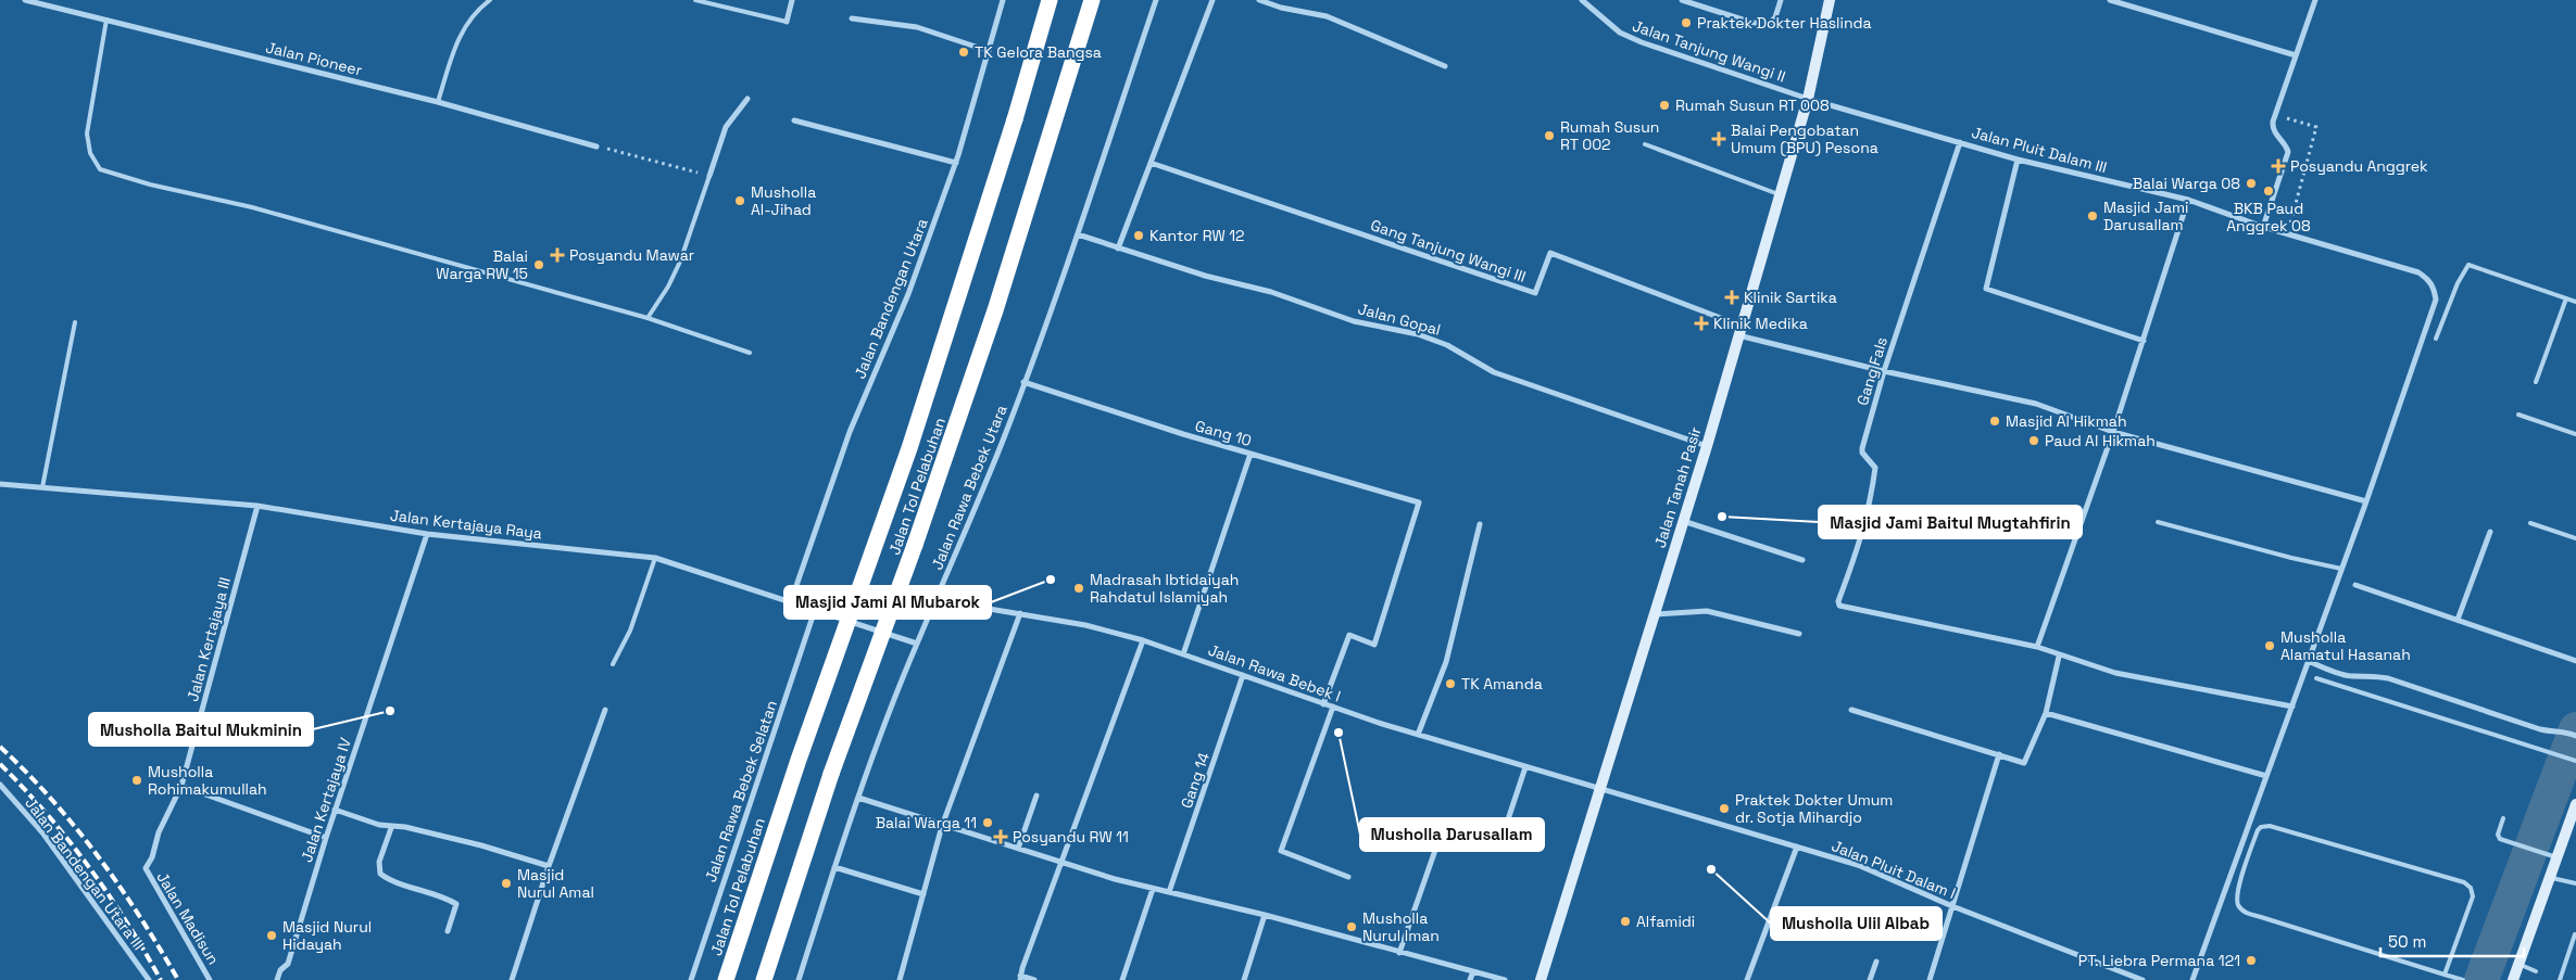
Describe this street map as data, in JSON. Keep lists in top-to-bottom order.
{
  "streets": {
    "highway": ["Jalan Tol Pelabuhan"],
    "street": [
      "Jalan Tanjung Wangi II",
      "Jalan Pioneer",
      "Jalan Pluit Dalam III",
      "Gang Tanjung Wangi III",
      "Jalan Bandengan Utara",
      "Jalan Gopal",
      "Gang Fals",
      "Gang 10",
      "Jalan Rawa Bebek Utara",
      "Jalan Tanah Pasir",
      "Jalan Kertajaya Raya",
      "Jalan Kertajaya III",
      "Jalan Rawa Bebek I",
      "Gang 14",
      "Jalan Rawa Bebek Selatan",
      "Jalan Kertajaya IV",
      "Jalan Pluit Dalam I",
      "Jalan Bandengan Utara III",
      "Jalan Madisun"
    ]
  },
  "crossings": [
    ["Jalan Tanjung Wangi II", "Jalan Pluit Dalam III"],
    ["Jalan Tanjung Wangi II", "Jalan Tanah Pasir"],
    ["Jalan Pluit Dalam III", "Gang Fals"],
    ["Jalan Pluit Dalam III", "Jalan Tanah Pasir"],
    ["Gang Tanjung Wangi III", "Jalan Tanah Pasir"],
    ["Jalan Bandengan Utara", "Jalan Kertajaya Raya"],
    ["Jalan Gopal", "Jalan Rawa Bebek Utara"],
    ["Jalan Gopal", "Jalan Tanah Pasir"],
    ["Gang 10", "Jalan Rawa Bebek Utara"],
    ["Gang 10", "Jalan Rawa Bebek I"],
    ["Jalan Rawa Bebek Utara", "Jalan Kertajaya Raya"],
    ["Jalan Rawa Bebek Utara", "Jalan Rawa Bebek I"],
    ["Jalan Tanah Pasir", "Jalan Rawa Bebek I"],
    ["Jalan Tanah Pasir", "Jalan Pluit Dalam I"],
    ["Jalan Kertajaya Raya", "Jalan Kertajaya III"],
    ["Jalan Kertajaya Raya", "Jalan Rawa Bebek Selatan"],
    ["Jalan Kertajaya Raya", "Jalan Kertajaya IV"],
    ["Jalan Kertajaya III", "Jalan Madisun"],
    ["Jalan Rawa Bebek I", "Gang 14"],
    ["Jalan Rawa Bebek I", "Jalan Pluit Dalam I"]
  ],
  "places": {
    "other": [
      "Praktek Dokter Haslinda",
      "TK Gelora Bangsa",
      "Rumah Susun RT 008",
      "Rumah Susun RT 002",
      "Balai Warga 08",
      "BKB Paud Anggrek 08",
      "Musholla Al-Jihad",
      "Masjid Jami Darusallam",
      "Kantor RW 12",
      "Balai Warga RW 15",
      "Masjid Al Hikmah",
      "Paud Al Hikmah",
      "Masjid Jami Baitul Mugtahfirin",
      "Masjid Jami Al Mubarok",
      "Madrasah Ibtidaiyah Rahdatul Islamiyah",
      "Musholla Alamatul Hasanah",
      "TK Amanda",
      "Musholla Baitul Mukminin",
      "Musholla Darusallam",
      "Musholla Rohimakumullah",
      "Praktek Dokter Umum dr. Sotja Mihardjo",
      "Balai Warga 11",
      "Musholla Ulil Albab",
      "Masjid Nurul Amal",
      "Alfamidi",
      "Musholla Nurul Iman",
      "Masjid Nurul Hidayah",
      "PT. Liebra Permana 121"
    ],
    "health": [
      "Balai Pengobatan Umum (BPU) Pesona",
      "Posyandu Anggrek",
      "Posyandu Mawar",
      "Klinik Sartika",
      "Klinik Medika",
      "Posyandu RW 11"
    ]
  },
  "scale_bar": "50 m"
}
